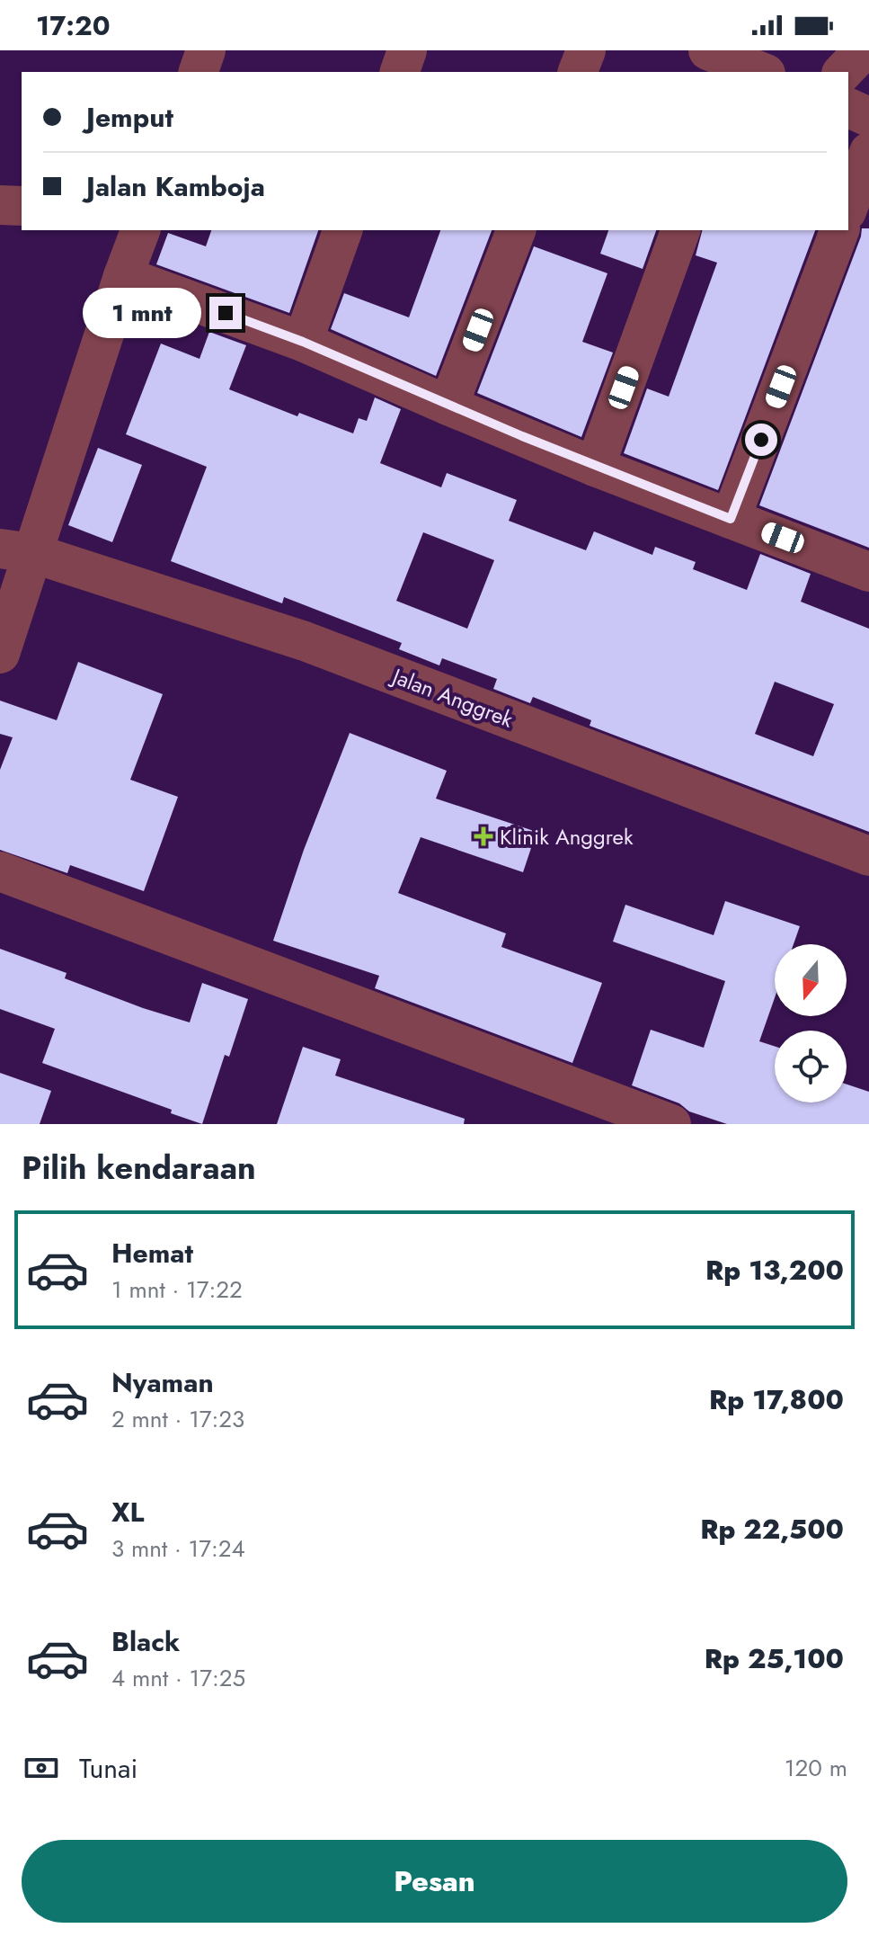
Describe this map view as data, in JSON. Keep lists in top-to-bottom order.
{
  "streets": {
    "street": ["Jalan Anggrek"]
  },
  "places": {
    "health": ["Klinik Anggrek"]
  },
  "north": "bottom",
  "page": {
    "status": "17:20",
    "banner": ["Jemput", "Jalan Kamboja"],
    "bubble": "1 mnt",
    "heading": "Pilih kendaraan",
    "list": [
      {
        "name": "Hemat",
        "note": "1 mnt · 17:22",
        "value": "Rp 13,200"
      },
      {
        "name": "Nyaman",
        "note": "2 mnt · 17:23",
        "value": "Rp 17,800"
      },
      {
        "name": "XL",
        "note": "3 mnt · 17:24",
        "value": "Rp 22,500"
      },
      {
        "name": "Black",
        "note": "4 mnt · 17:25",
        "value": "Rp 25,100"
      }
    ],
    "pay": ["Tunai", "120 m"],
    "buttons": "Pesan"
  }
}
